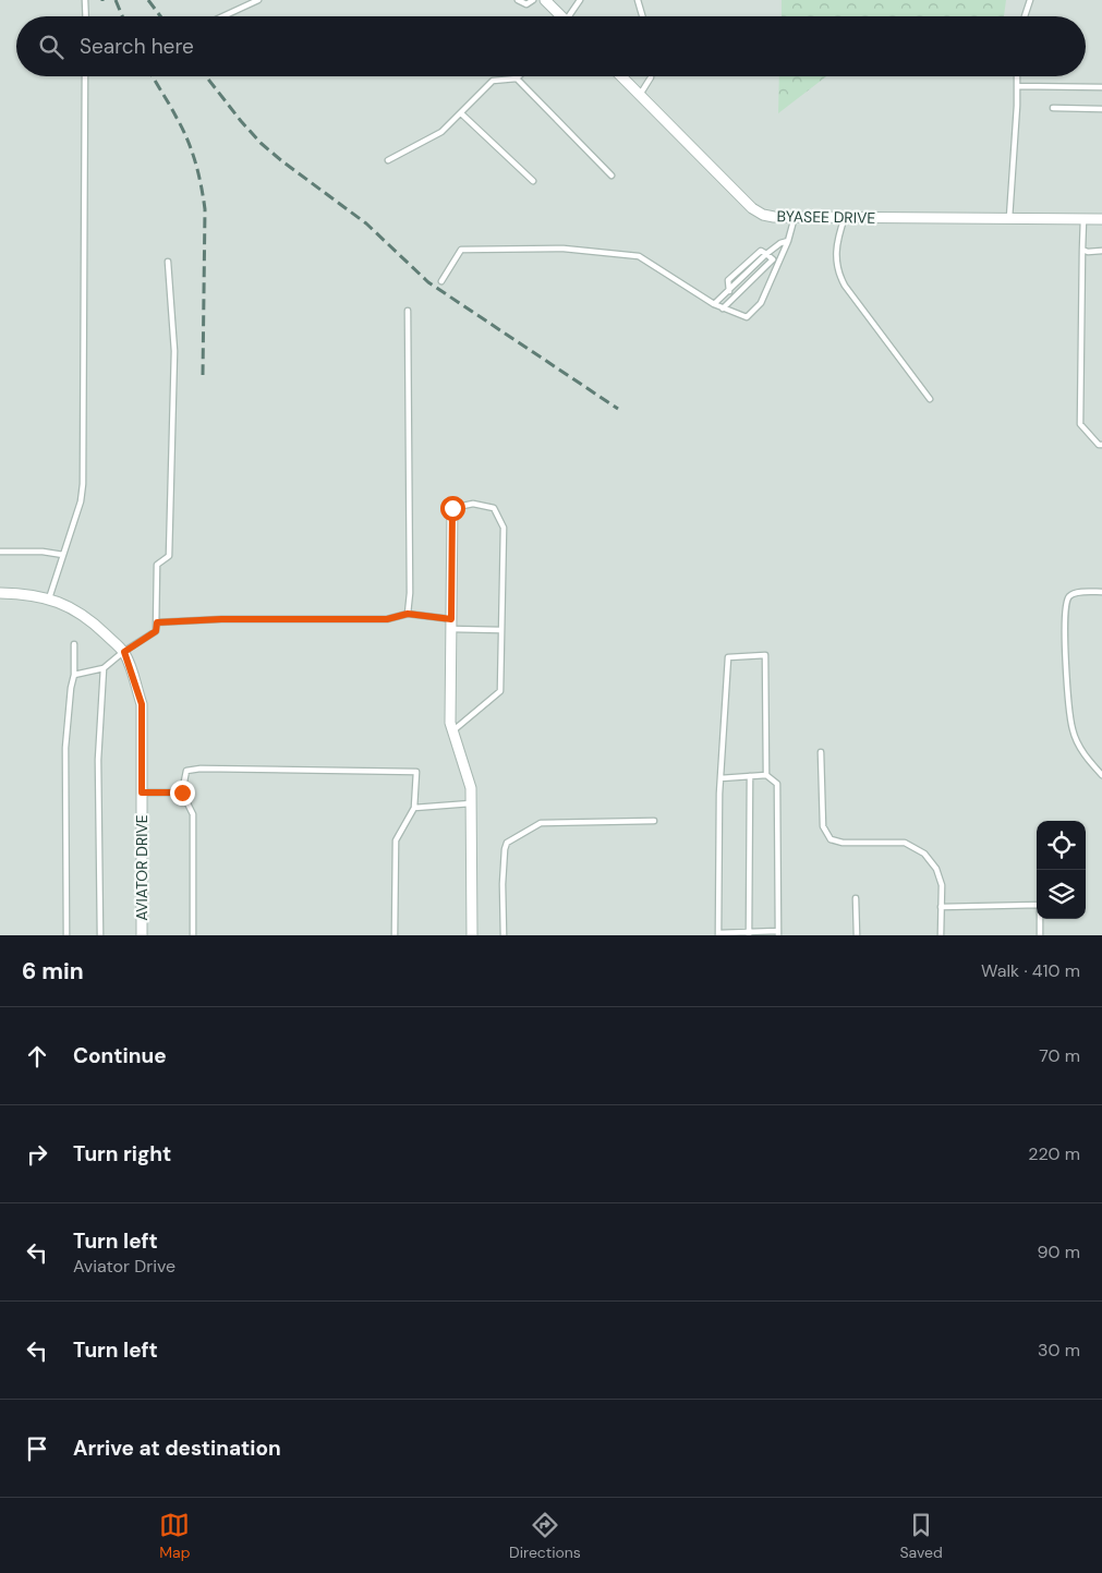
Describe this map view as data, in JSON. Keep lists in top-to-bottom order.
{
  "streets": {
    "street": ["BYASEE DRIVE", "AVIATOR DRIVE"]
  },
  "page": {
    "search": "Search here",
    "heading": ["6 min", "Walk · 410 m"],
    "list": [
      ["Continue", "70 m"],
      ["Turn right", "220 m"],
      ["Turn left", "Aviator Drive", "90 m"],
      ["Turn left", "30 m"],
      "Arrive at destination"
    ],
    "nav": ["Map", "Directions", "Saved"]
  }
}
